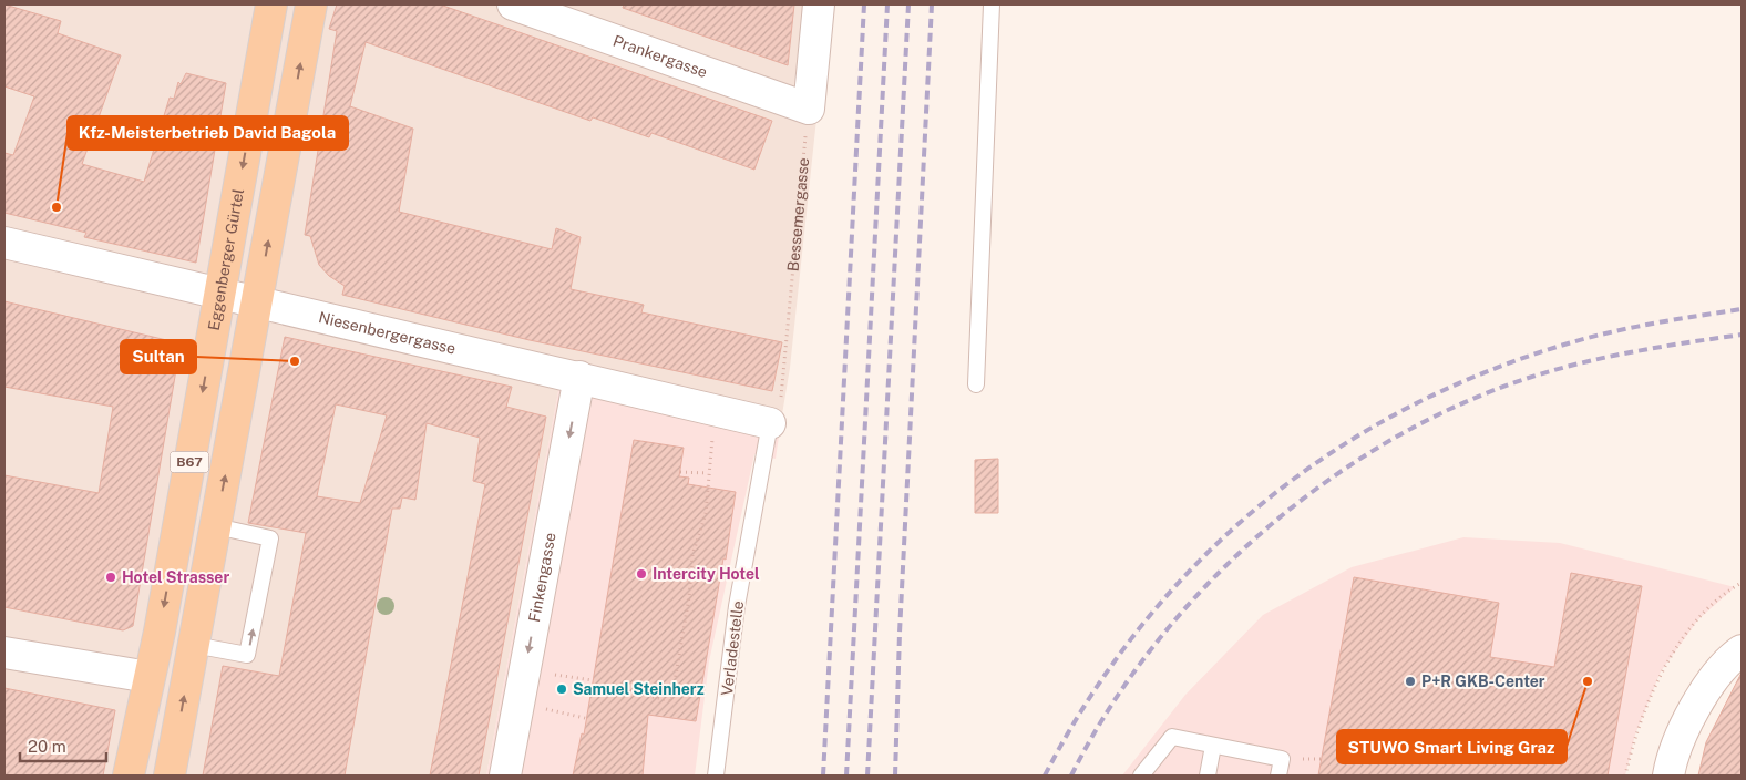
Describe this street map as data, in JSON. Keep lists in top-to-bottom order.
{
  "streets": {
    "main road": ["Eggenberger Gürtel", "B67"],
    "street": ["Prankergasse", "Niesenbergergasse", "Finkengasse"],
    "lane": ["Verladestelle"],
    "path": ["Bessemergasse"]
  },
  "crossings": [
    ["Prankergasse", "Bessemergasse"],
    ["Bessemergasse", "Niesenbergergasse"],
    ["Bessemergasse", "Verladestelle"],
    ["Eggenberger Gürtel", "Niesenbergergasse"],
    ["Niesenbergergasse", "B67"],
    ["Niesenbergergasse", "Finkengasse"],
    ["Niesenbergergasse", "Verladestelle"]
  ],
  "one_way": ["Finkengasse"],
  "places": [
    "Kfz-Meisterbetrieb David Bagola",
    "Sultan",
    "Intercity Hotel",
    "Hotel Strasser",
    "P+R GKB-Center",
    "STUWO Smart Living Graz",
    "Samuel Steinherz"
  ],
  "scale_bar": "20 m"
}
